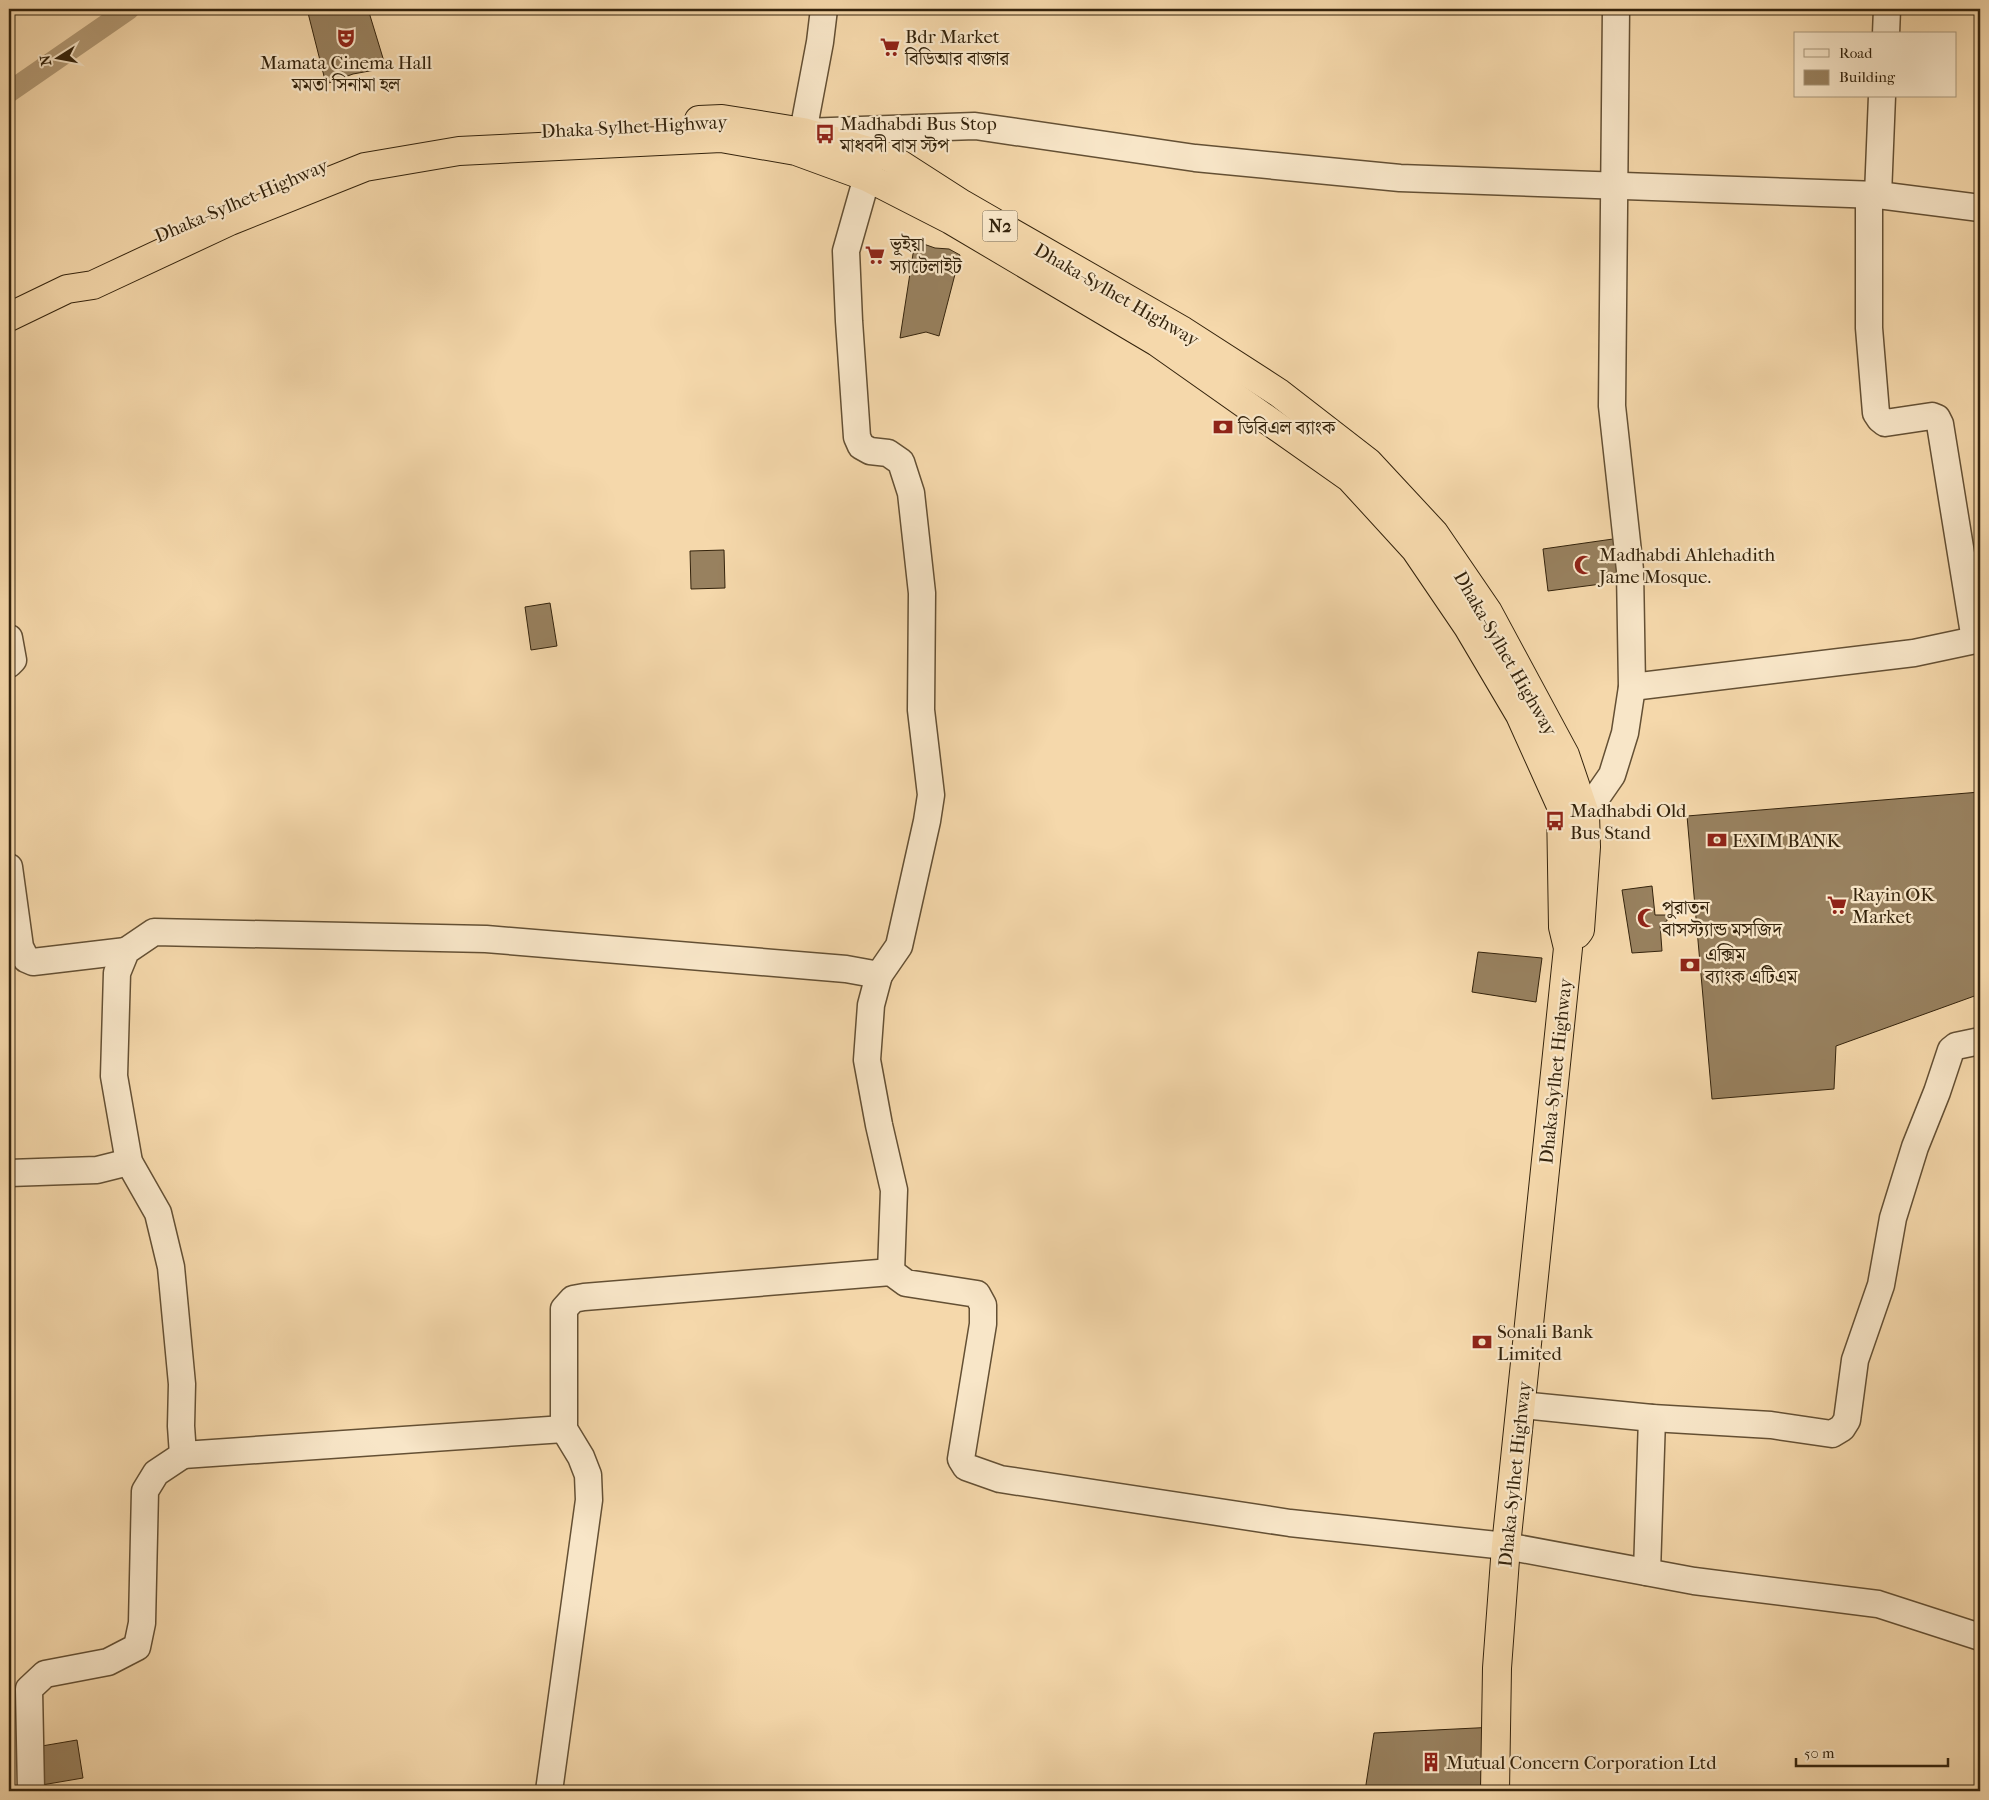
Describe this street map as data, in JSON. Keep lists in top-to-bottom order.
{
  "streets": {
    "highway": ["Dhaka-Sylhet Highway", "N2"]
  },
  "places": {
    "theatre": ["Mamata Cinema Hall মমতা সিনামা হল"],
    "supermarket": ["Bdr Market বিডিআর বাজার", "ভূইয়া স্যাটেলাইট", "Rayin OK Market"],
    "bus stop": ["Madhabdi Bus Stop মাধবদী বাস স্টপ", "Madhabdi Old Bus Stand"],
    "bank": [
      "ডিবিএল ব্যাংক",
      "EXIM BANK",
      "এক্সিম ব্যাংক এটিএম",
      "Sonali Bank Limited"
    ],
    "mosque": ["Madhabdi Ahlehadith Jame Mosque.", "পুরাতন বাসস্ট্যান্ড মসজিদ"],
    "building": ["Mutual Concern Corporation Ltd"]
  },
  "legend": ["Road", "Building"],
  "scale_bar": "50 m",
  "north": "left"
}
